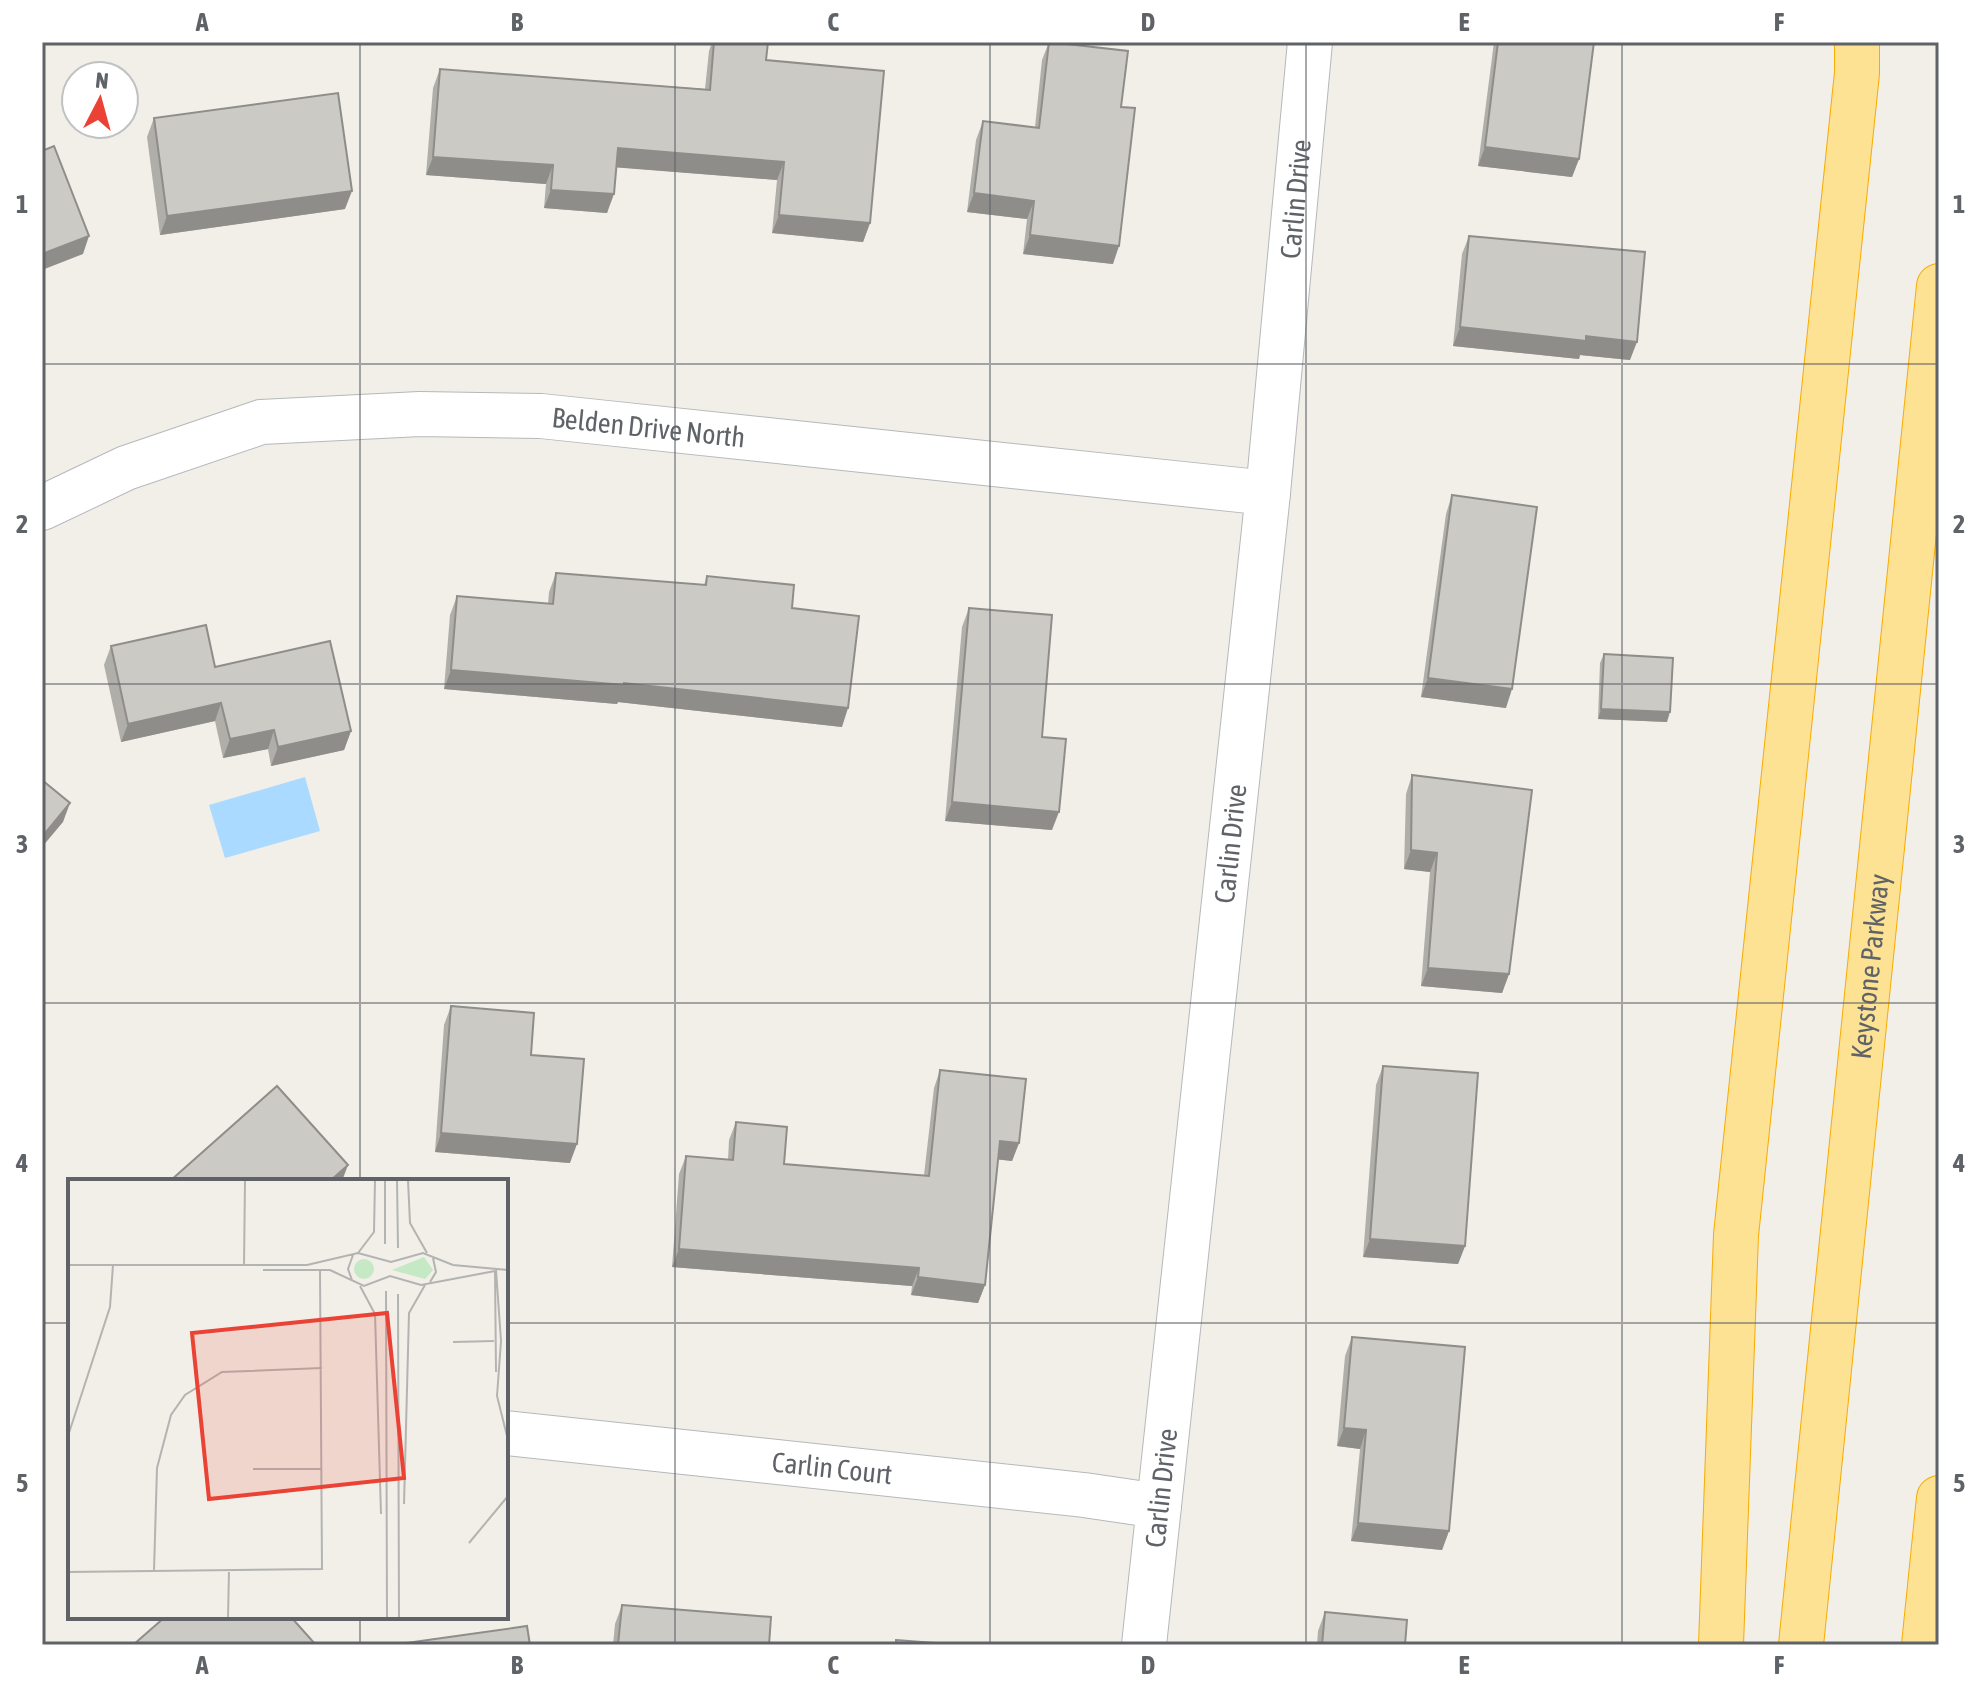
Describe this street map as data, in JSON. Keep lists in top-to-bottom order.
{
  "streets": {
    "highway": ["Keystone Parkway"],
    "street": ["Carlin Drive", "Belden Drive North", "Carlin Court"]
  },
  "crossings": [
    ["Carlin Drive", "Belden Drive North"],
    ["Carlin Drive", "Carlin Court"]
  ],
  "north": "top",
  "grid": {
    "columns": [
      "A",
      "B",
      "C",
      "D",
      "E",
      "F"
    ],
    "rows": [
      "1",
      "2",
      "3",
      "4",
      "5"
    ]
  }
}
